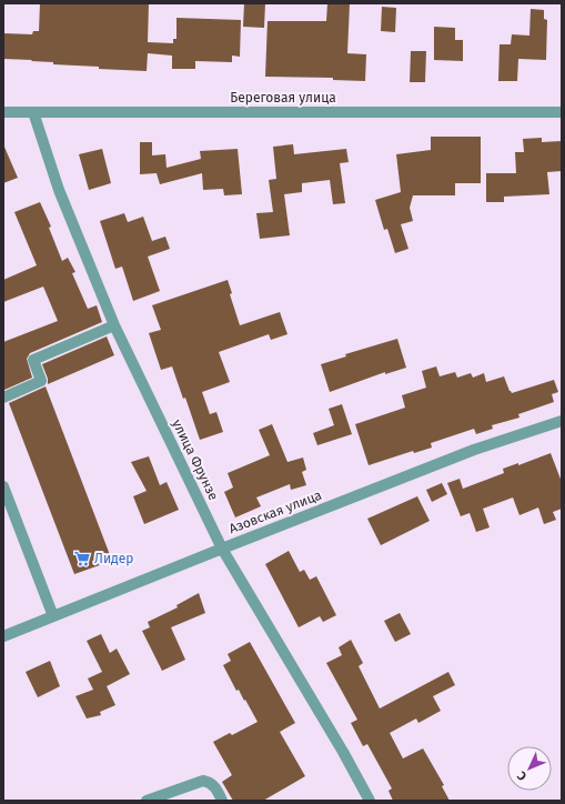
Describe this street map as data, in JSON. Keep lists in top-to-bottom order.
{
  "streets": {
    "street": ["Береговая улица", "улица Фрунзе", "Азовская улица"]
  },
  "crossings": [
    ["Береговая улица", "улица Фрунзе"],
    ["улица Фрунзе", "Азовская улица"]
  ],
  "places": {
    "supermarket": ["Лидер"]
  },
  "north": "bottom left"
}
